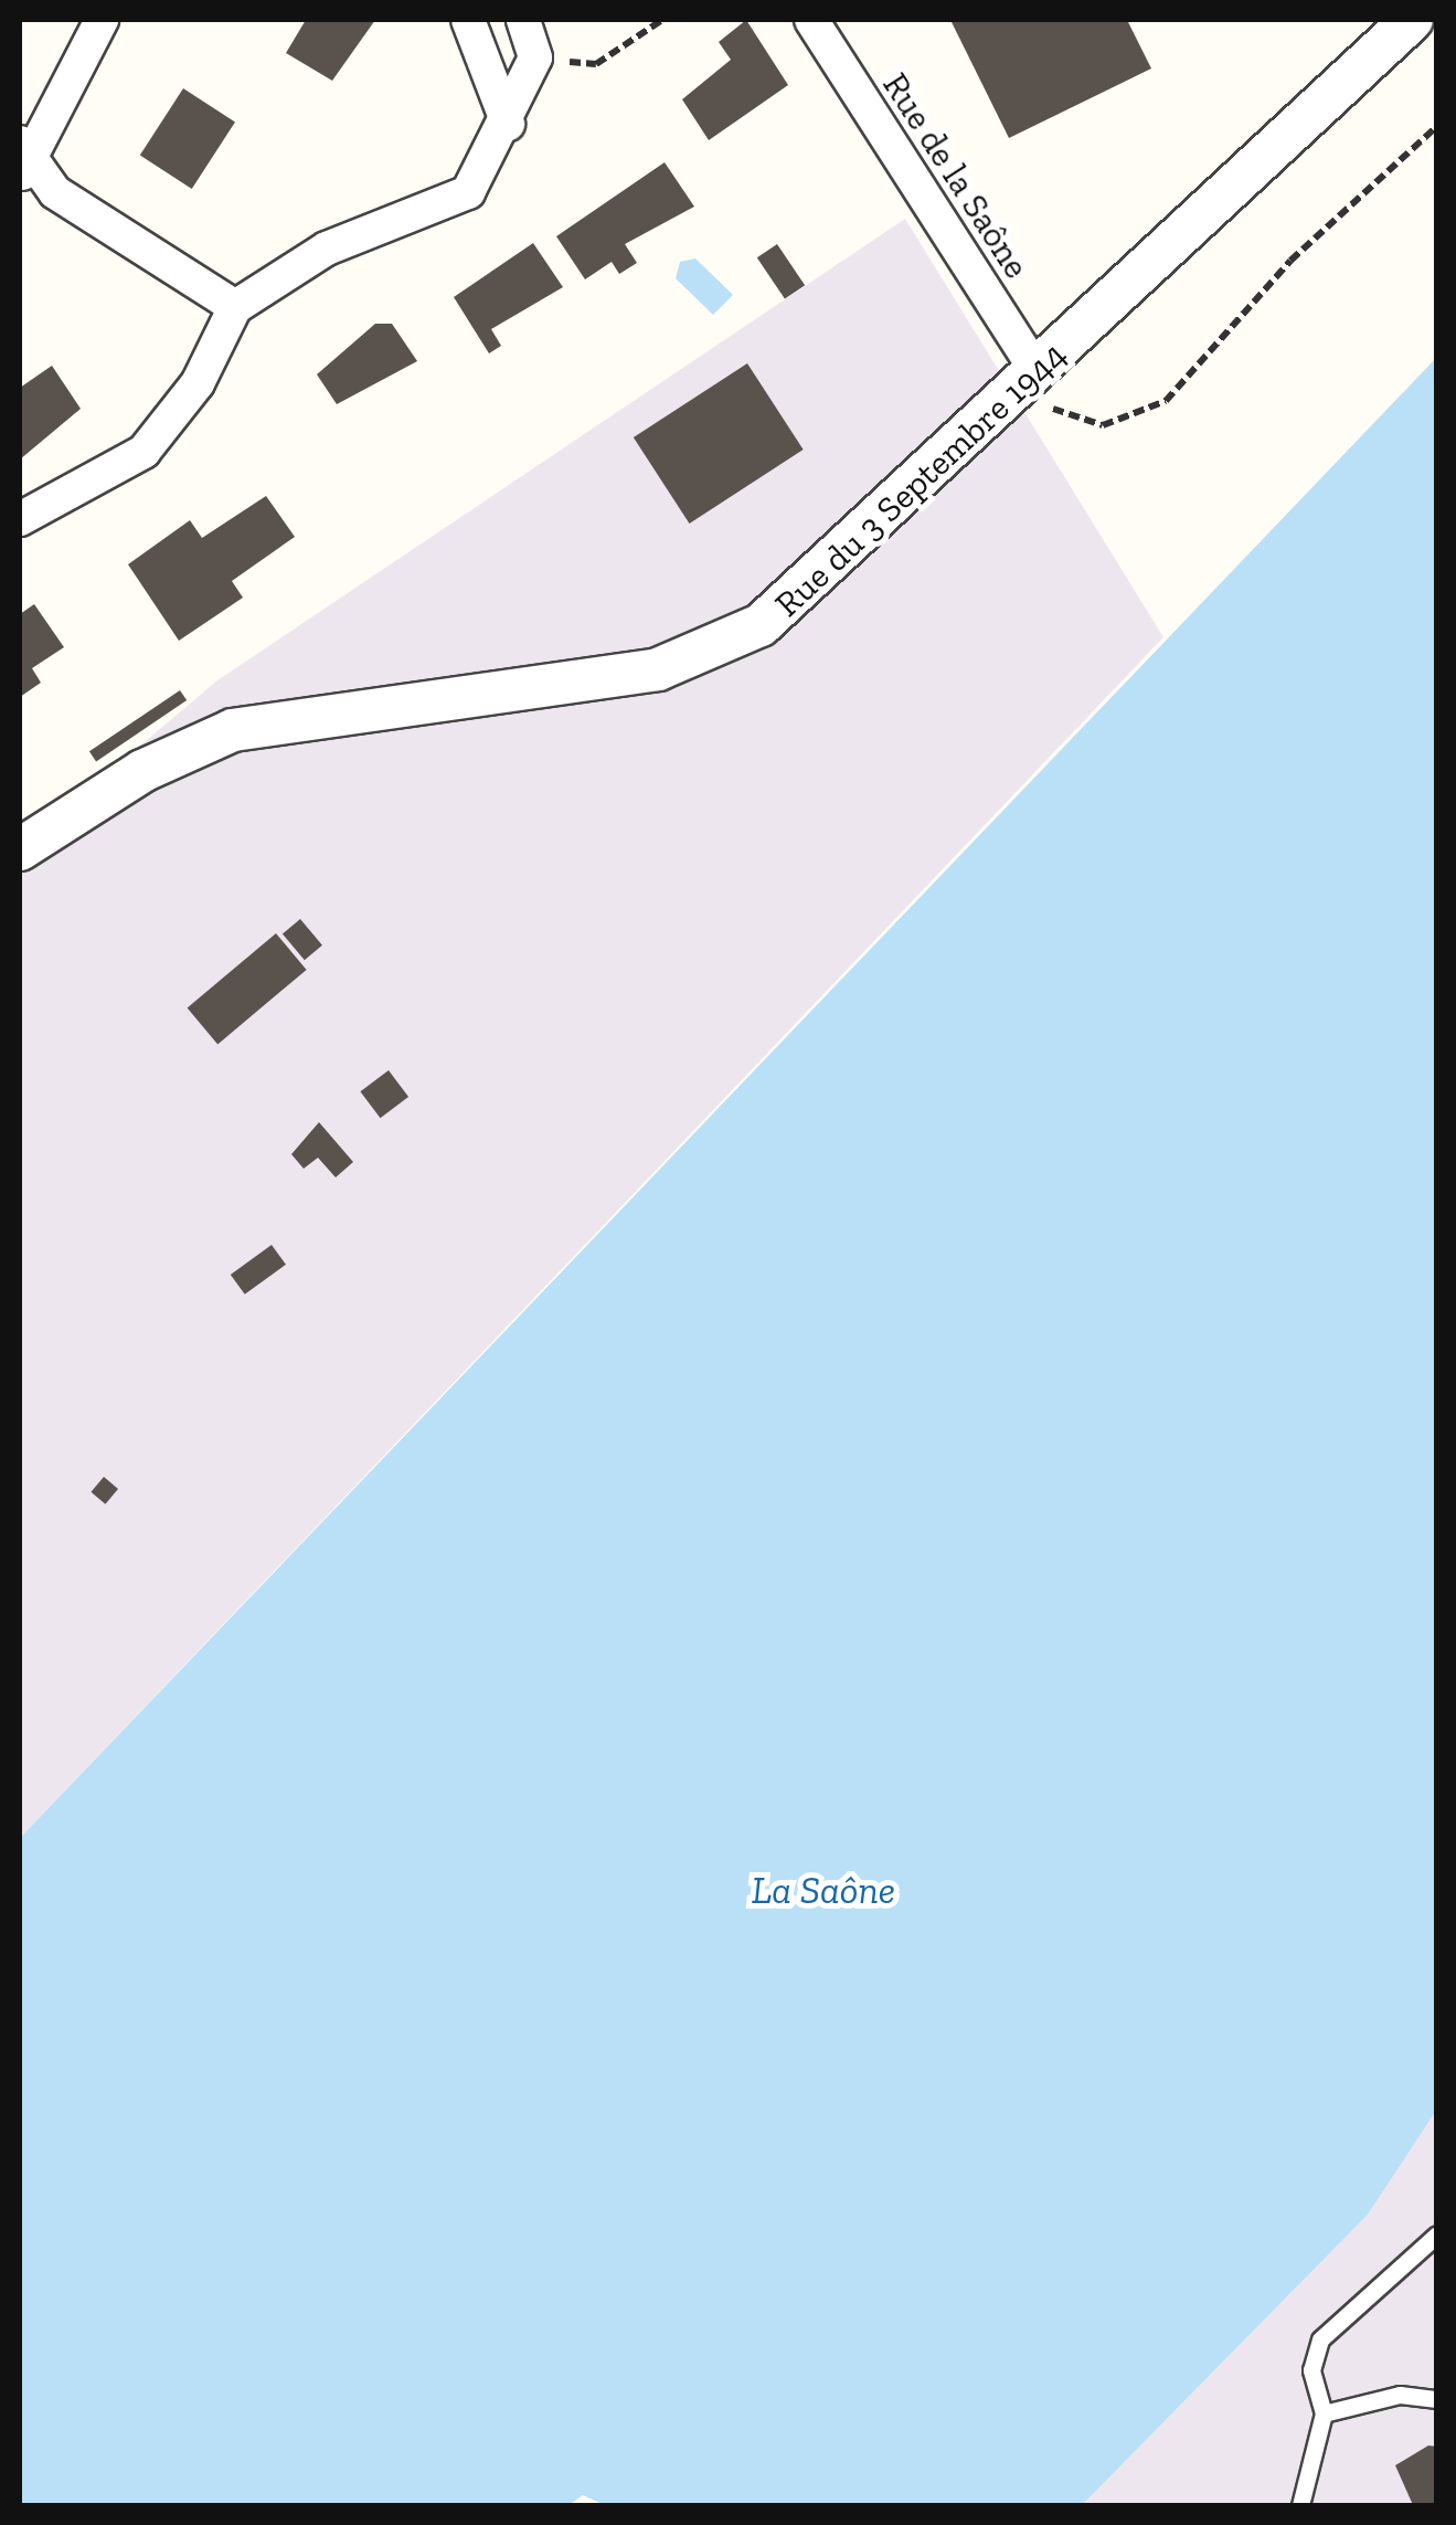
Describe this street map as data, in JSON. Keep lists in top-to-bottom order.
{
  "streets": {
    "street": ["Rue de la Saône", "Rue du 3 Septembre 1944"]
  },
  "crossings": [
    ["Rue de la Saône", "Rue du 3 Septembre 1944"]
  ],
  "water": ["La Saône"]
}
